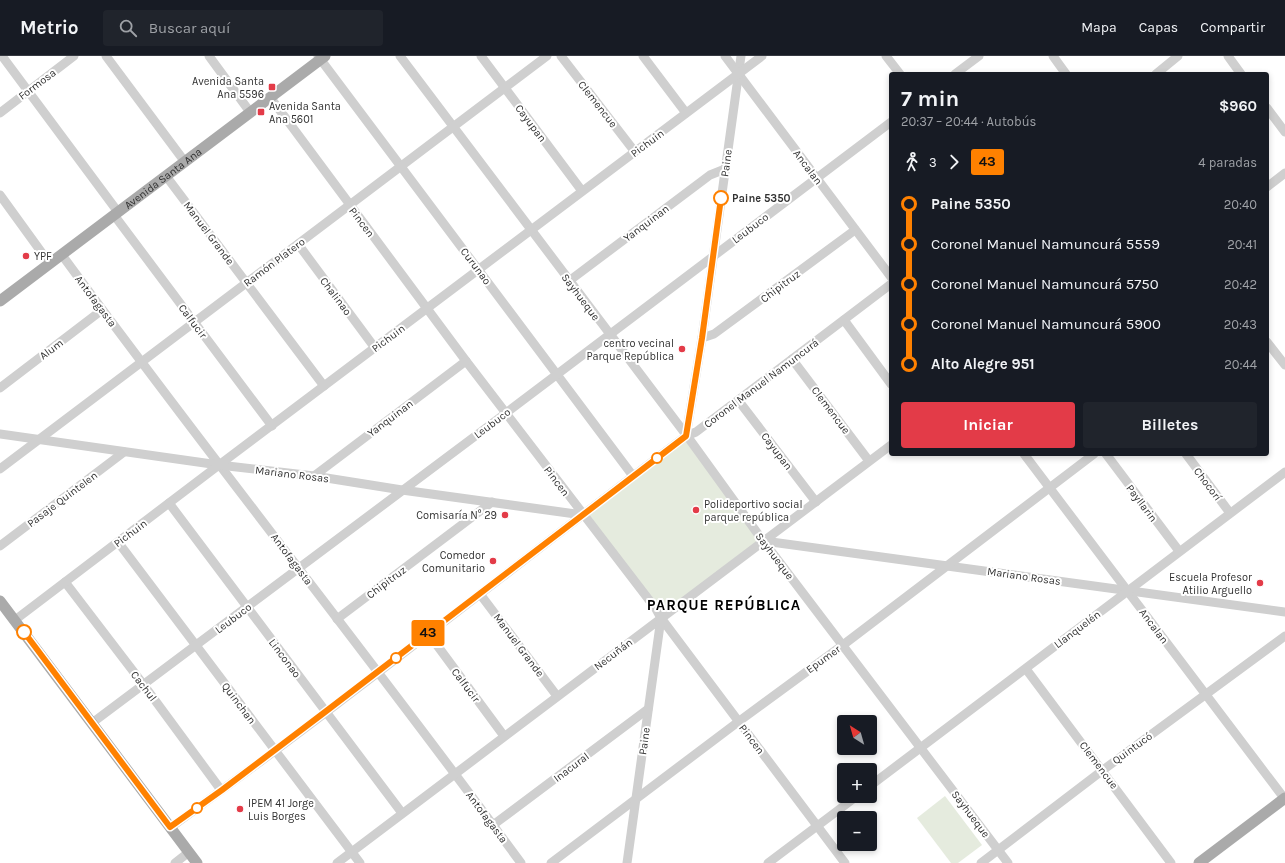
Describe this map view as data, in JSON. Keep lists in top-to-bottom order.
{
  "streets": {
    "main road": ["Avenida Santa Ana"],
    "street": [
      "Formosa",
      "Clemencue",
      "Cayupan",
      "Pichuin",
      "Paine",
      "Ancalan",
      "Pincen",
      "Yanquinan",
      "Leubuco",
      "Manuel Grande",
      "Ramón Platero",
      "Curunao",
      "Chipitruz",
      "Chalinao",
      "Sayhueque",
      "Antofagasta",
      "Calfucir",
      "Alum",
      "Coronel Manuel Namuncurá",
      "Mariano Rosas",
      "Chocorí",
      "Pasaje Quintelen",
      "Payllarin",
      "Llanquelén",
      "Necuñán",
      "Linconao",
      "Epumer",
      "Cachul",
      "Quinchan",
      "Quintucó",
      "Inacural"
    ]
  },
  "crossings": [
    ["Formosa", "Calfucir"],
    ["Clemencue", "Pichuin"],
    ["Clemencue", "Coronel Manuel Namuncurá"],
    ["Clemencue", "Llanquelén"],
    ["Clemencue", "Necuñán"],
    ["Clemencue", "Quintucó"],
    ["Cayupan", "Pichuin"],
    ["Cayupan", "Ramón Platero"],
    ["Cayupan", "Coronel Manuel Namuncurá"],
    ["Cayupan", "Necuñán"],
    ["Pichuin", "Paine"],
    ["Pichuin", "Ancalan"],
    ["Pichuin", "Pincen"],
    ["Pichuin", "Manuel Grande"],
    ["Pichuin", "Curunao"],
    ["Pichuin", "Chalinao"],
    ["Pichuin", "Sayhueque"],
    ["Pichuin", "Antofagasta"],
    ["Pichuin", "Calfucir"],
    ["Pichuin", "Mariano Rosas"],
    ["Pichuin", "Linconao"],
    ["Pichuin", "Cachul"],
    ["Pichuin", "Quinchan"],
    ["Paine", "Ancalan"],
    ["Paine", "Pincen"],
    ["Paine", "Yanquinan"],
    ["Paine", "Leubuco"],
    ["Paine", "Chipitruz"],
    ["Paine", "Sayhueque"],
    ["Paine", "Coronel Manuel Namuncurá"],
    ["Paine", "Necuñán"],
    ["Paine", "Epumer"],
    ["Paine", "Inacural"],
    ["Ancalan", "Leubuco"],
    ["Ancalan", "Chipitruz"],
    ["Ancalan", "Mariano Rosas"],
    ["Ancalan", "Llanquelén"],
    ["Ancalan", "Epumer"],
    ["Ancalan", "Quintucó"],
    ["Avenida Santa Ana", "Pincen"],
    ["Avenida Santa Ana", "Manuel Grande"],
    ["Avenida Santa Ana", "Curunao"],
    ["Avenida Santa Ana", "Antofagasta"],
    ["Avenida Santa Ana", "Calfucir"],
    ["Pincen", "Yanquinan"],
    ["Pincen", "Leubuco"],
    ["Pincen", "Ramón Platero"],
    ["Pincen", "Coronel Manuel Namuncurá"],
    ["Pincen", "Mariano Rosas"],
    ["Pincen", "Necuñán"],
    ["Pincen", "Epumer"],
    ["Yanquinan", "Sayhueque"],
    ["Yanquinan", "Mariano Rosas"],
    ["Leubuco", "Curunao"],
    ["Leubuco", "Sayhueque"],
    ["Leubuco", "Antofagasta"],
    ["Leubuco", "Mariano Rosas"],
    ["Leubuco", "Linconao"],
    ["Leubuco", "Cachul"],
    ["Leubuco", "Quinchan"],
    ["Manuel Grande", "Ramón Platero"],
    ["Manuel Grande", "Coronel Manuel Namuncurá"],
    ["Manuel Grande", "Necuñán"],
    ["Ramón Platero", "Curunao"],
    ["Ramón Platero", "Chalinao"],
    ["Ramón Platero", "Sayhueque"],
    ["Ramón Platero", "Antofagasta"],
    ["Ramón Platero", "Calfucir"],
    ["Ramón Platero", "Mariano Rosas"],
    ["Curunao", "Coronel Manuel Namuncurá"],
    ["Chipitruz", "Antofagasta"],
    ["Chipitruz", "Mariano Rosas"],
    ["Sayhueque", "Coronel Manuel Namuncurá"],
    ["Sayhueque", "Mariano Rosas"],
    ["Sayhueque", "Llanquelén"],
    ["Sayhueque", "Necuñán"],
    ["Sayhueque", "Epumer"],
    ["Sayhueque", "Quintucó"],
    ["Antofagasta", "Alum"],
    ["Antofagasta", "Coronel Manuel Namuncurá"],
    ["Antofagasta", "Mariano Rosas"],
    ["Antofagasta", "Necuñán"],
    ["Antofagasta", "Inacural"],
    ["Calfucir", "Coronel Manuel Namuncurá"],
    ["Calfucir", "Necuñán"],
    ["Coronel Manuel Namuncurá", "Mariano Rosas"],
    ["Coronel Manuel Namuncurá", "Linconao"],
    ["Coronel Manuel Namuncurá", "Cachul"],
    ["Coronel Manuel Namuncurá", "Quinchan"],
    ["Mariano Rosas", "Pasaje Quintelen"],
    ["Mariano Rosas", "Llanquelén"],
    ["Mariano Rosas", "Necuñán"],
    ["Mariano Rosas", "Epumer"],
    ["Chocorí", "Llanquelén"],
    ["Payllarin", "Llanquelén"],
    ["Necuñán", "Linconao"],
    ["Necuñán", "Quinchan"]
  ],
  "districts": ["PARQUE REPÚBLICA"],
  "places": {
    "transit": ["Avenida Santa Ana 5596", "Avenida Santa Ana 5601"],
    "other": [
      "Paine 5350",
      "YPF",
      "centro vecinal Parque República",
      "Polideportivo social parque república",
      "Comisaría N° 29",
      "Comedor Comunitario",
      "Escuela Profesor Atilio Arguello",
      "IPEM 41 Jorge Luis Borges"
    ]
  },
  "lines": ["bus line 43"],
  "north": "top left",
  "page": {
    "header": "Metrio",
    "search": "Buscar aquí",
    "nav": ["Mapa", "Capas", "Compartir"],
    "on_map": "43",
    "heading": ["7 min", "20:37 – 20:44 · Autobús", "$960"],
    "legs": ["3", "43", "4 paradas"],
    "list": [
      {
        "name": "Paine 5350",
        "value": "20:40"
      },
      {
        "name": "Coronel Manuel Namuncurá 5559",
        "value": "20:41"
      },
      {
        "name": "Coronel Manuel Namuncurá 5750",
        "value": "20:42"
      },
      {
        "name": "Coronel Manuel Namuncurá 5900",
        "value": "20:43"
      },
      {
        "name": "Alto Alegre 951",
        "value": "20:44"
      }
    ],
    "buttons": ["Iniciar", "Billetes"],
    "map_buttons": ["+", "−"]
  }
}
